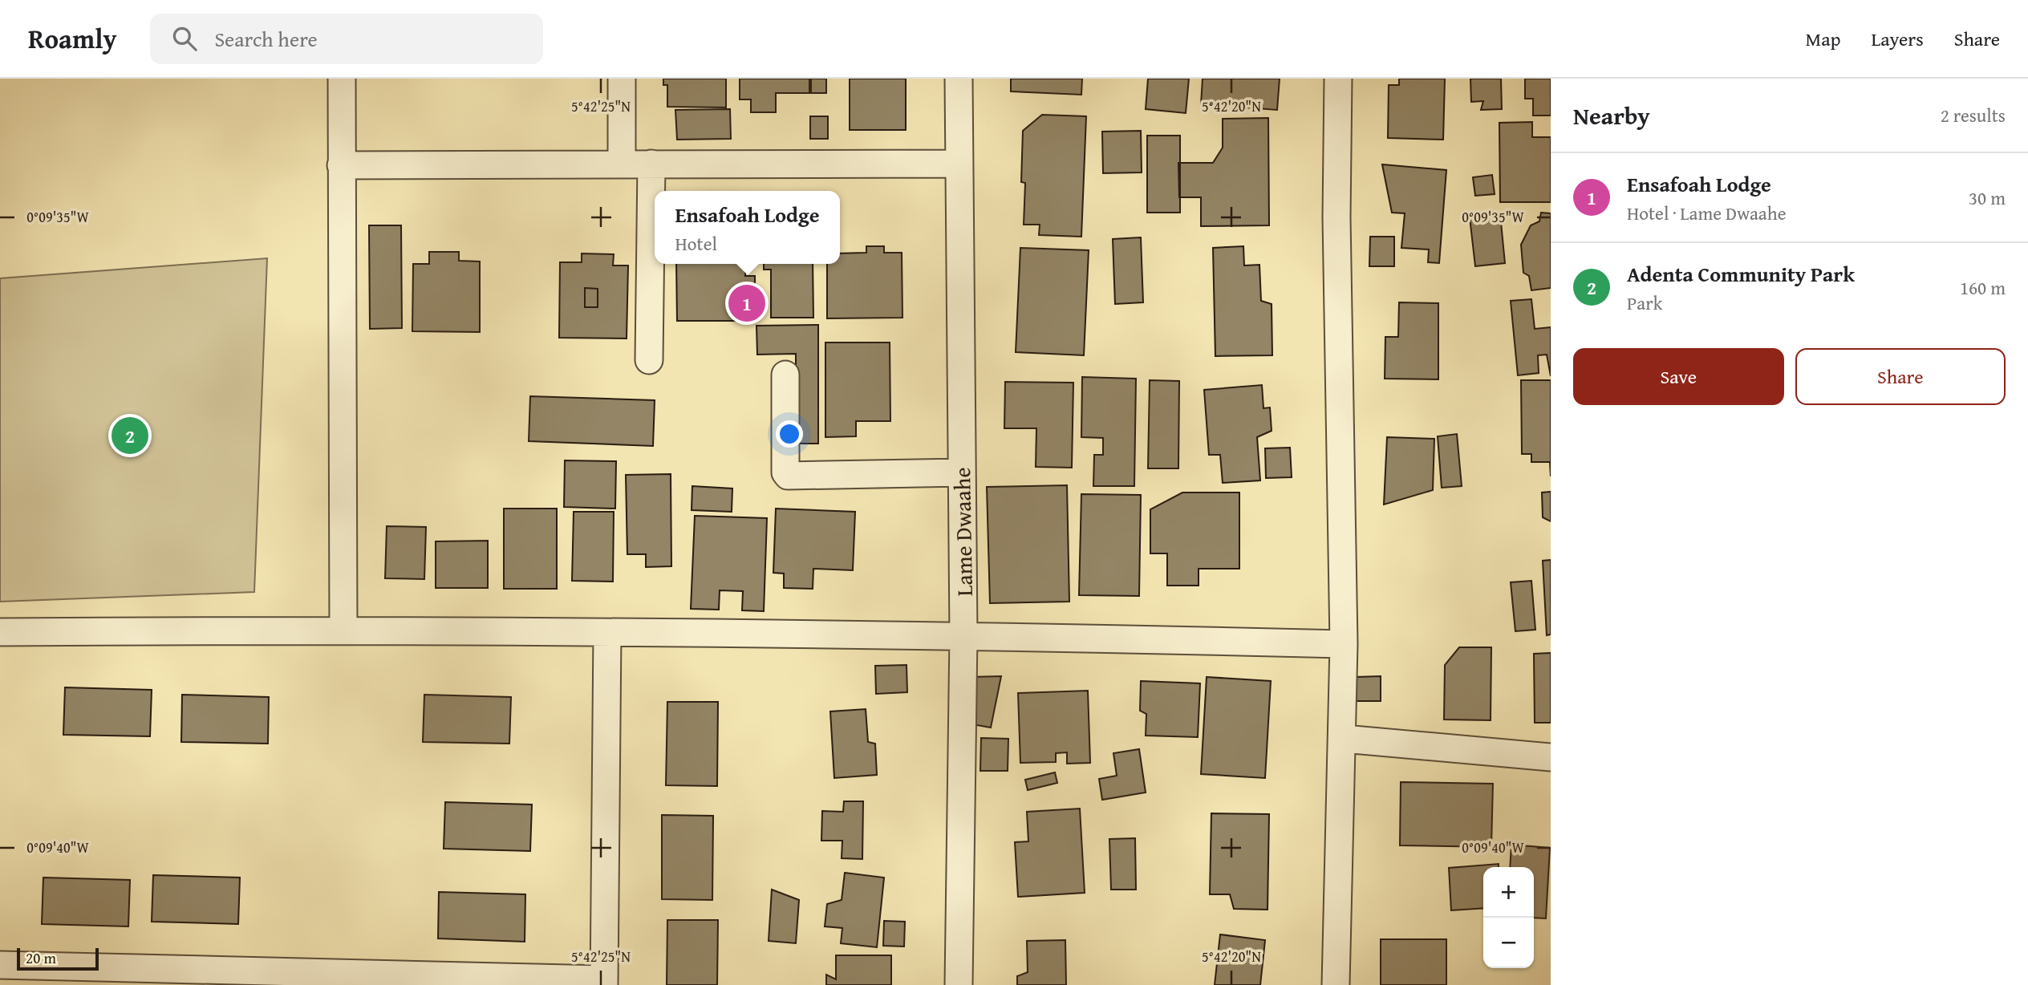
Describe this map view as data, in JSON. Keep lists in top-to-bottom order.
{
  "streets": {
    "street": ["Lame Dwaahe"]
  },
  "scale_bar": "20 m",
  "page": {
    "header": "Roamly",
    "search": "Search here",
    "nav": ["Map", "Layers", "Share"],
    "heading": ["Nearby", "2 results"],
    "list": [
      {
        "mark": "1",
        "name": "Ensafoah Lodge",
        "note": "Hotel · Lame Dwaahe",
        "value": "30 m"
      },
      {
        "mark": "2",
        "name": "Adenta Community Park",
        "note": "Park",
        "value": "160 m"
      }
    ],
    "popup": ["Ensafoah Lodge", "Hotel"],
    "pins": ["1", "2"],
    "buttons": ["Save", "Share"],
    "map_buttons": ["+", "−"],
    "scale": "20 m"
  },
  "coordinates": [
    "5°42'25\"N",
    "5°42'20\"N",
    "0°09'35\"W",
    "0°09'40\"W"
  ]
}
